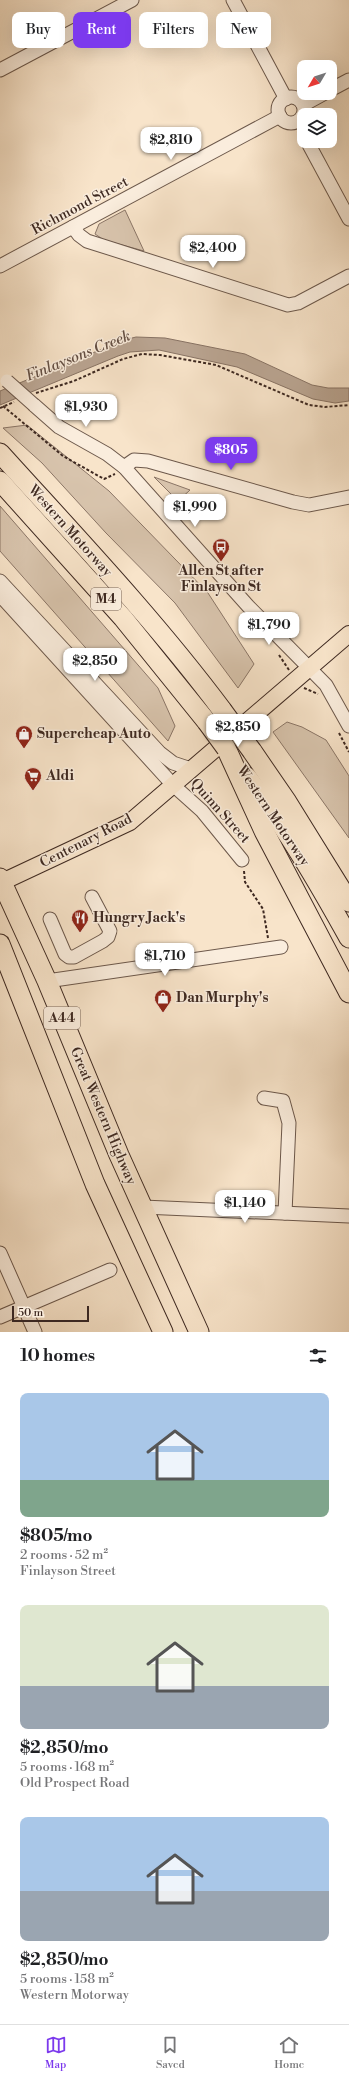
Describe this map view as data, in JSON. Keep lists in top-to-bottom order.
{
  "streets": {
    "highway": [
      "Western Motorway",
      "M4",
      "A44",
      "Great Western Highway"
    ],
    "main road": ["Centenary Road"],
    "street": ["Richmond Street", "Quinn Street"]
  },
  "crossings": [
    ["Quinn Street", "Centenary Road"],
    ["Centenary Road", "Great Western Highway"]
  ],
  "water": ["Finlaysons Creek"],
  "places": {
    "bus stop": ["Allen St after Finlayson St"],
    "shop": ["Supercheap Auto", "Dan Murphy's"],
    "supermarket": ["Aldi"],
    "restaurant": ["Hungry Jack's"]
  },
  "scale_bar": "50 m",
  "north": "bottom left",
  "page": {
    "chip": [
      "Buy",
      "Rent",
      "Filters",
      "New"
    ],
    "price": [
      "$2,810",
      "$2,400",
      "$1,930",
      "$805",
      "$1,990",
      "$1,790",
      "$2,850",
      "$2,850",
      "$1,710",
      "$1,140"
    ],
    "scale": "50 m",
    "heading": "10 homes",
    "list": [
      {
        "name": "$805/mo",
        "note": "2 rooms · 52 m² · Finlayson Street"
      },
      {
        "name": "$2,850/mo",
        "note": "5 rooms · 168 m² · Old Prospect Road"
      },
      {
        "name": "$2,850/mo",
        "note": "5 rooms · 158 m² · Western Motorway"
      }
    ],
    "tabs": ["Map", "Saved", "Home"]
  }
}
